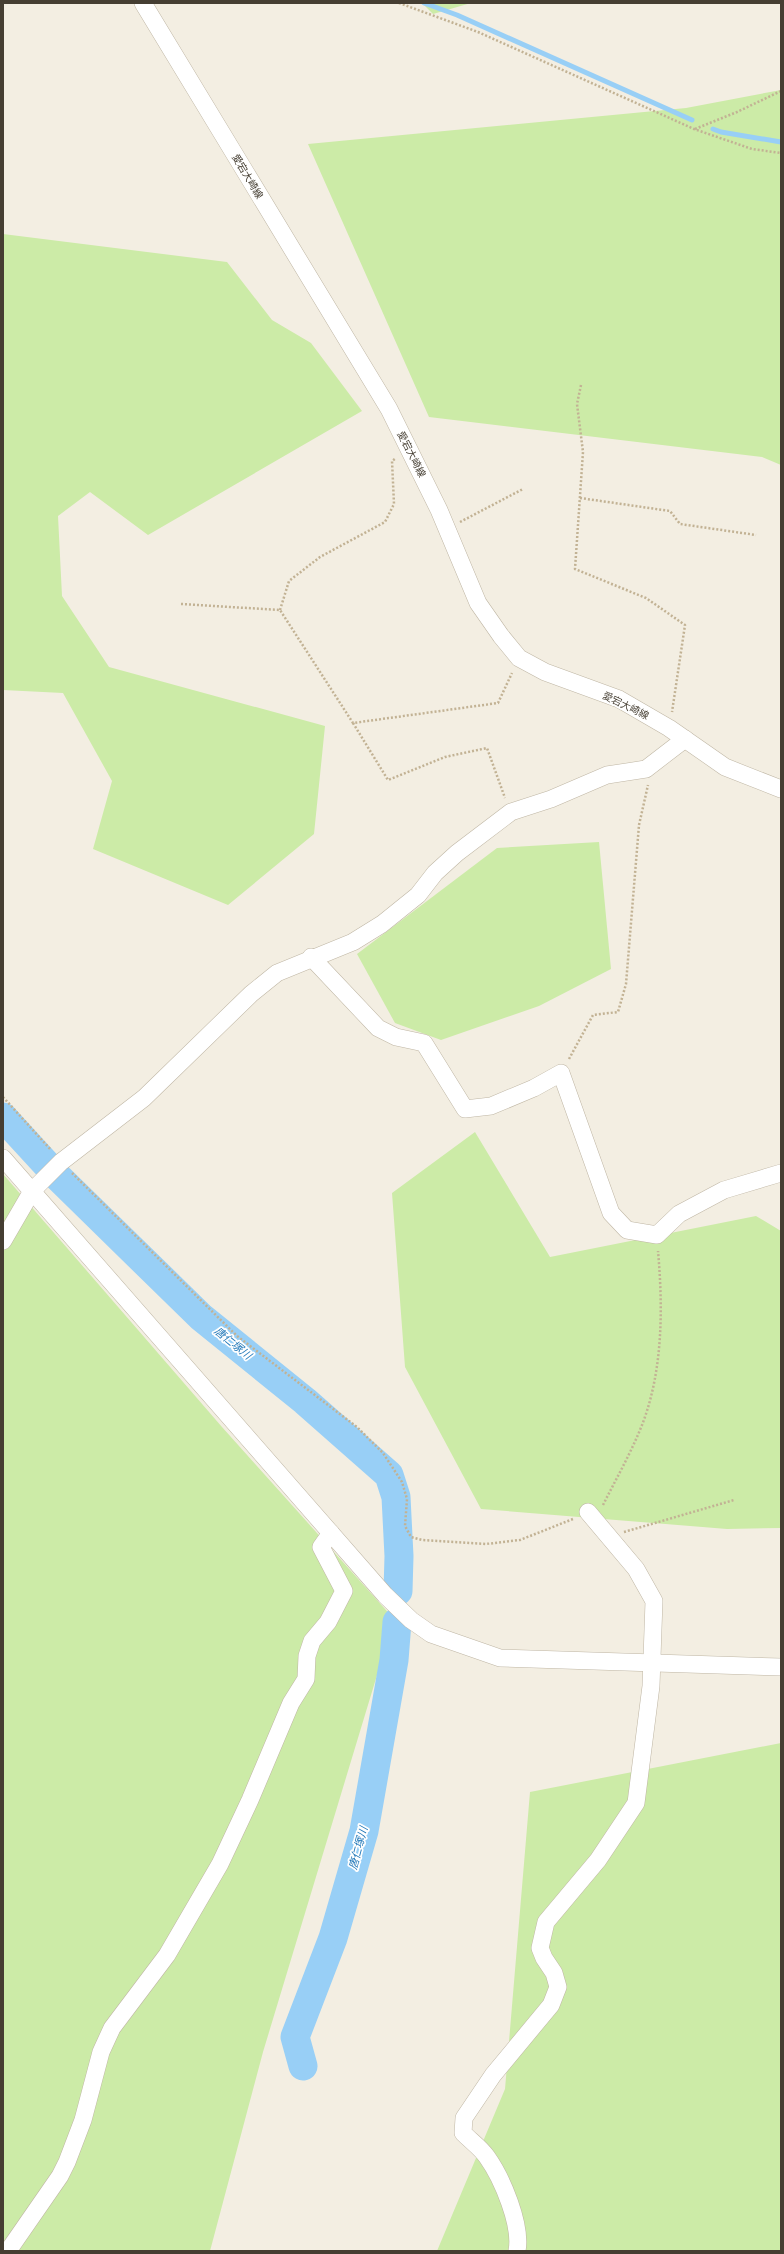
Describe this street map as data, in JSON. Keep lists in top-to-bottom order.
{
  "streets": {
    "street": ["愛宕大崎線"]
  },
  "water": ["唐仁塚川"]
}
